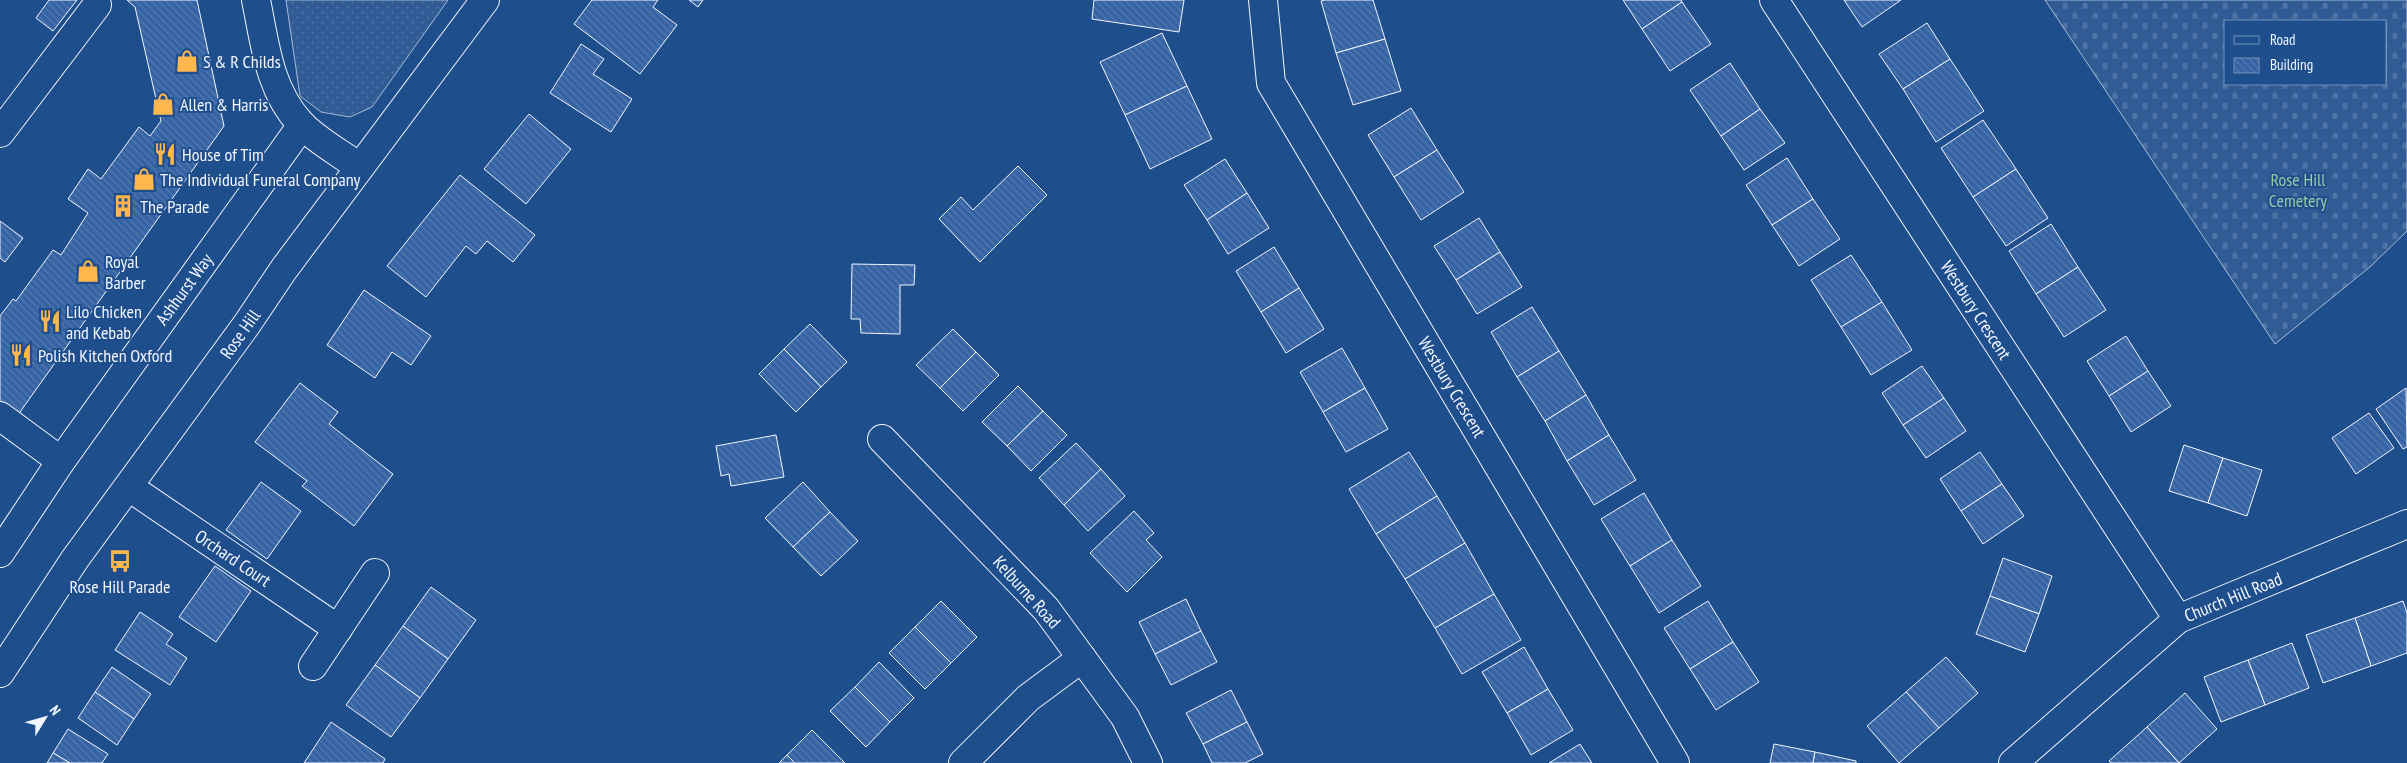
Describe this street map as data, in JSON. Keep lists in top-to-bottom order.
{
  "streets": {
    "street": [
      "Ashhurst Way",
      "Westbury Crescent",
      "Rose Hill",
      "Orchard Court",
      "Kelburne Road",
      "Church Hill Road"
    ]
  },
  "crossings": [
    ["Westbury Crescent", "Church Hill Road"],
    ["Rose Hill", "Orchard Court"]
  ],
  "parks": ["Rose Hill Cemetery"],
  "places": {
    "shop": [
      "S & R Childs",
      "Allen & Harris",
      "The Individual Funeral Company",
      "Royal Barber"
    ],
    "restaurant": ["House of Tim", "Lilo Chicken and Kebab", "Polish Kitchen Oxford"],
    "building": ["The Parade"],
    "bus stop": ["Rose Hill Parade"]
  },
  "legend": ["Road", "Building"],
  "north": "top right"
}
